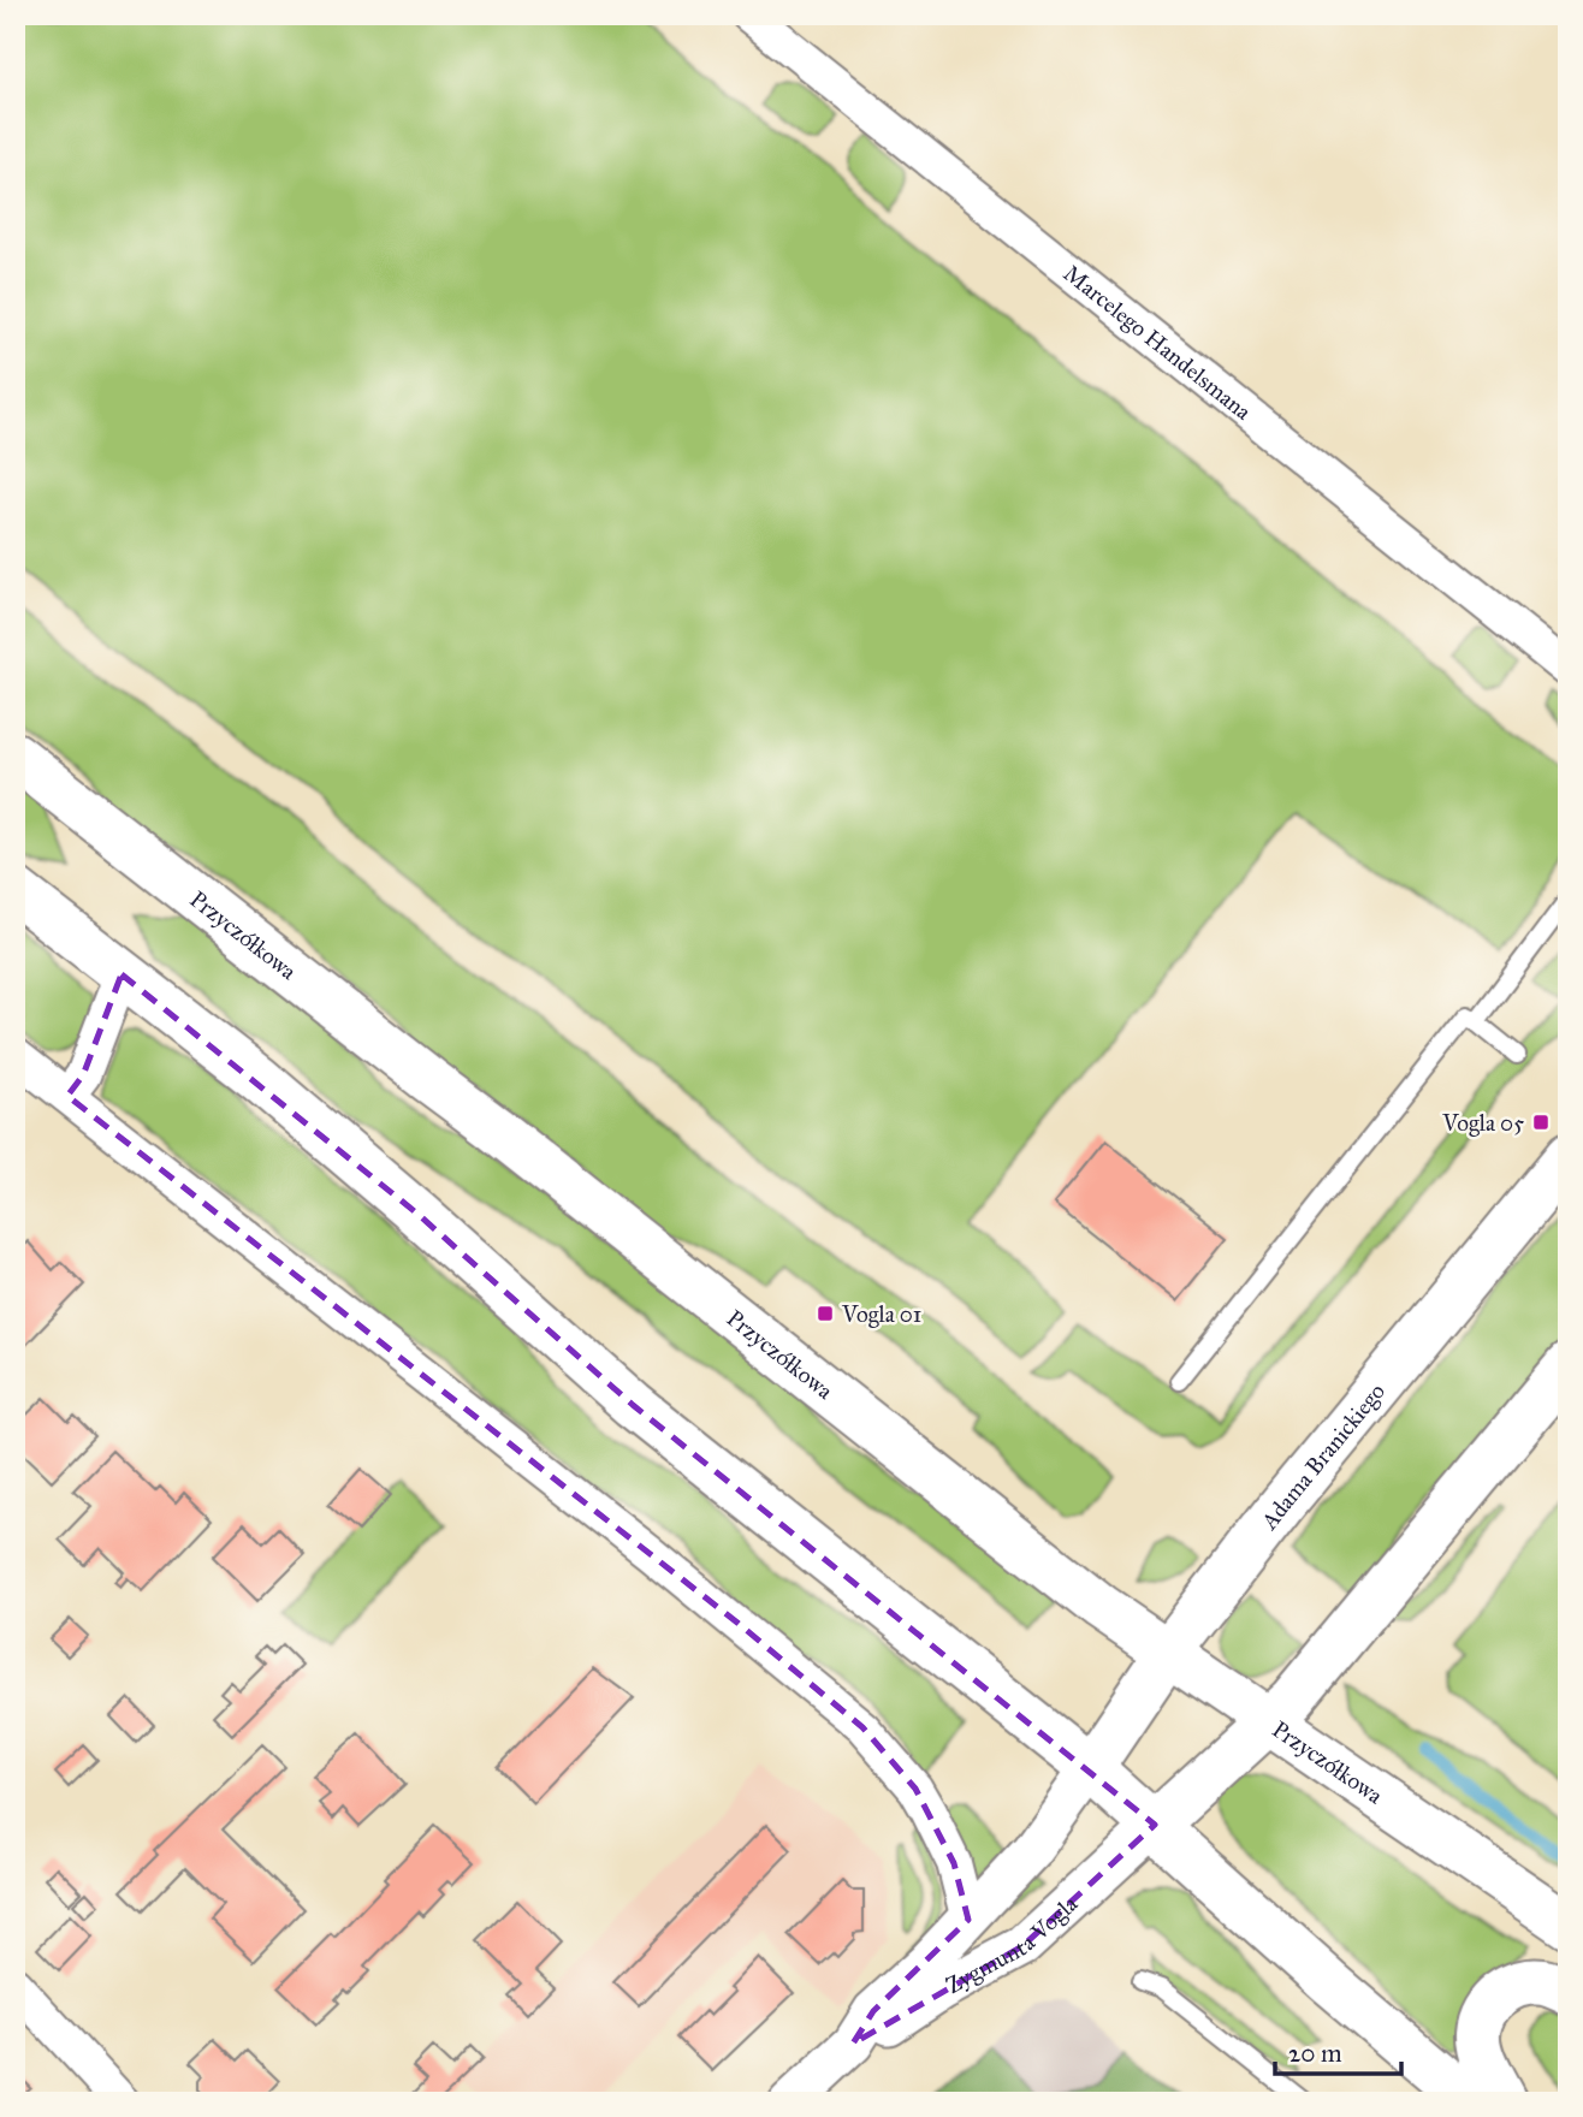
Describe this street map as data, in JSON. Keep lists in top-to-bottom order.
{
  "streets": {
    "main road": ["Przyczółkowa", "Adama Branickiego"],
    "street": ["Marcelego Handelsmana", "Zygmunta Vogla"]
  },
  "crossings": [
    ["Przyczółkowa", "Adama Branickiego"],
    ["Adama Branickiego", "Zygmunta Vogla"]
  ],
  "places": {
    "transit": ["Vogla 05", "Vogla 01"]
  },
  "scale_bar": "20 m"
}
